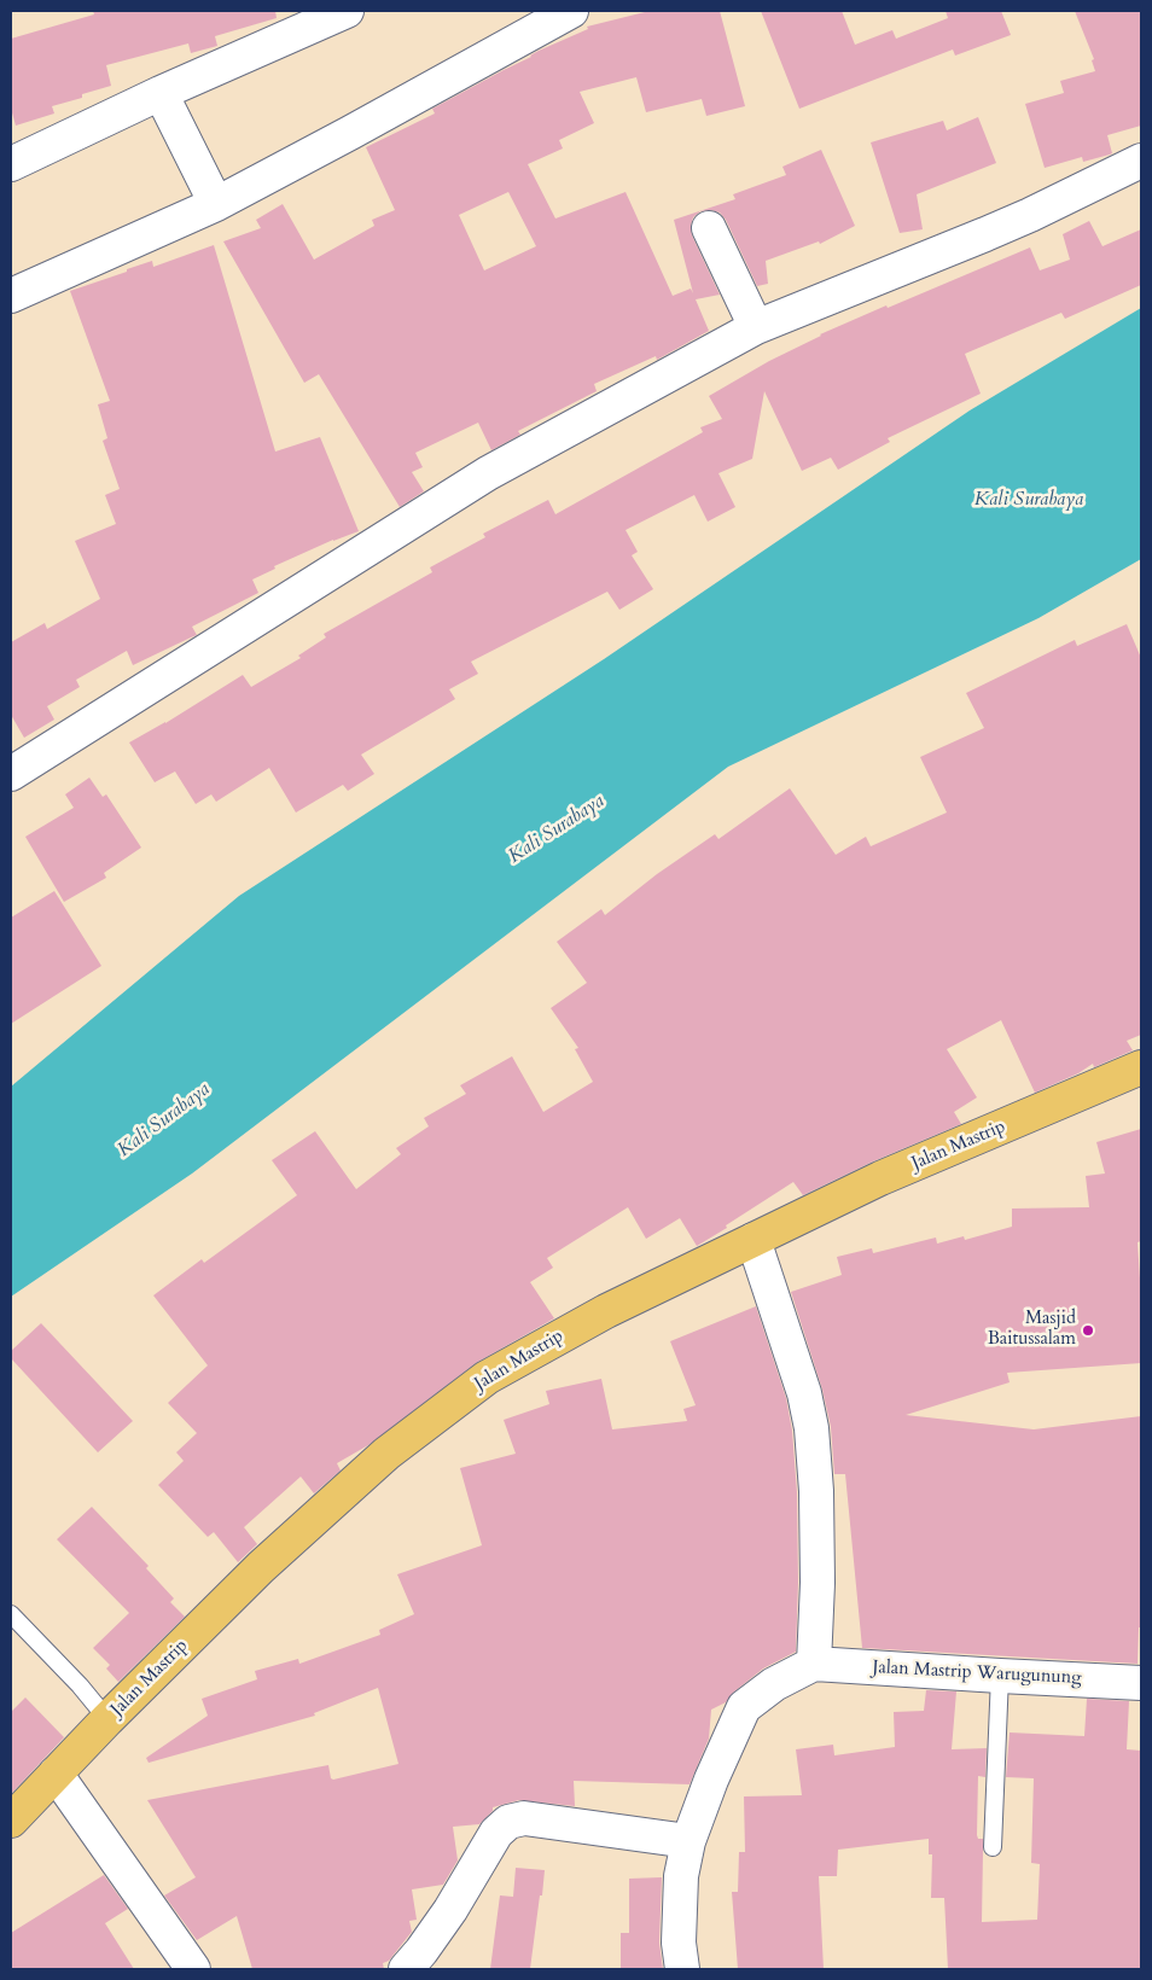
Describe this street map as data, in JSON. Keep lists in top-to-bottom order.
{
  "streets": {
    "main road": ["Jalan Mastrip"],
    "street": ["Jalan Mastrip Warugunung"]
  },
  "water": ["Kali Surabaya"],
  "places": ["Masjid Baitussalam"]
}
